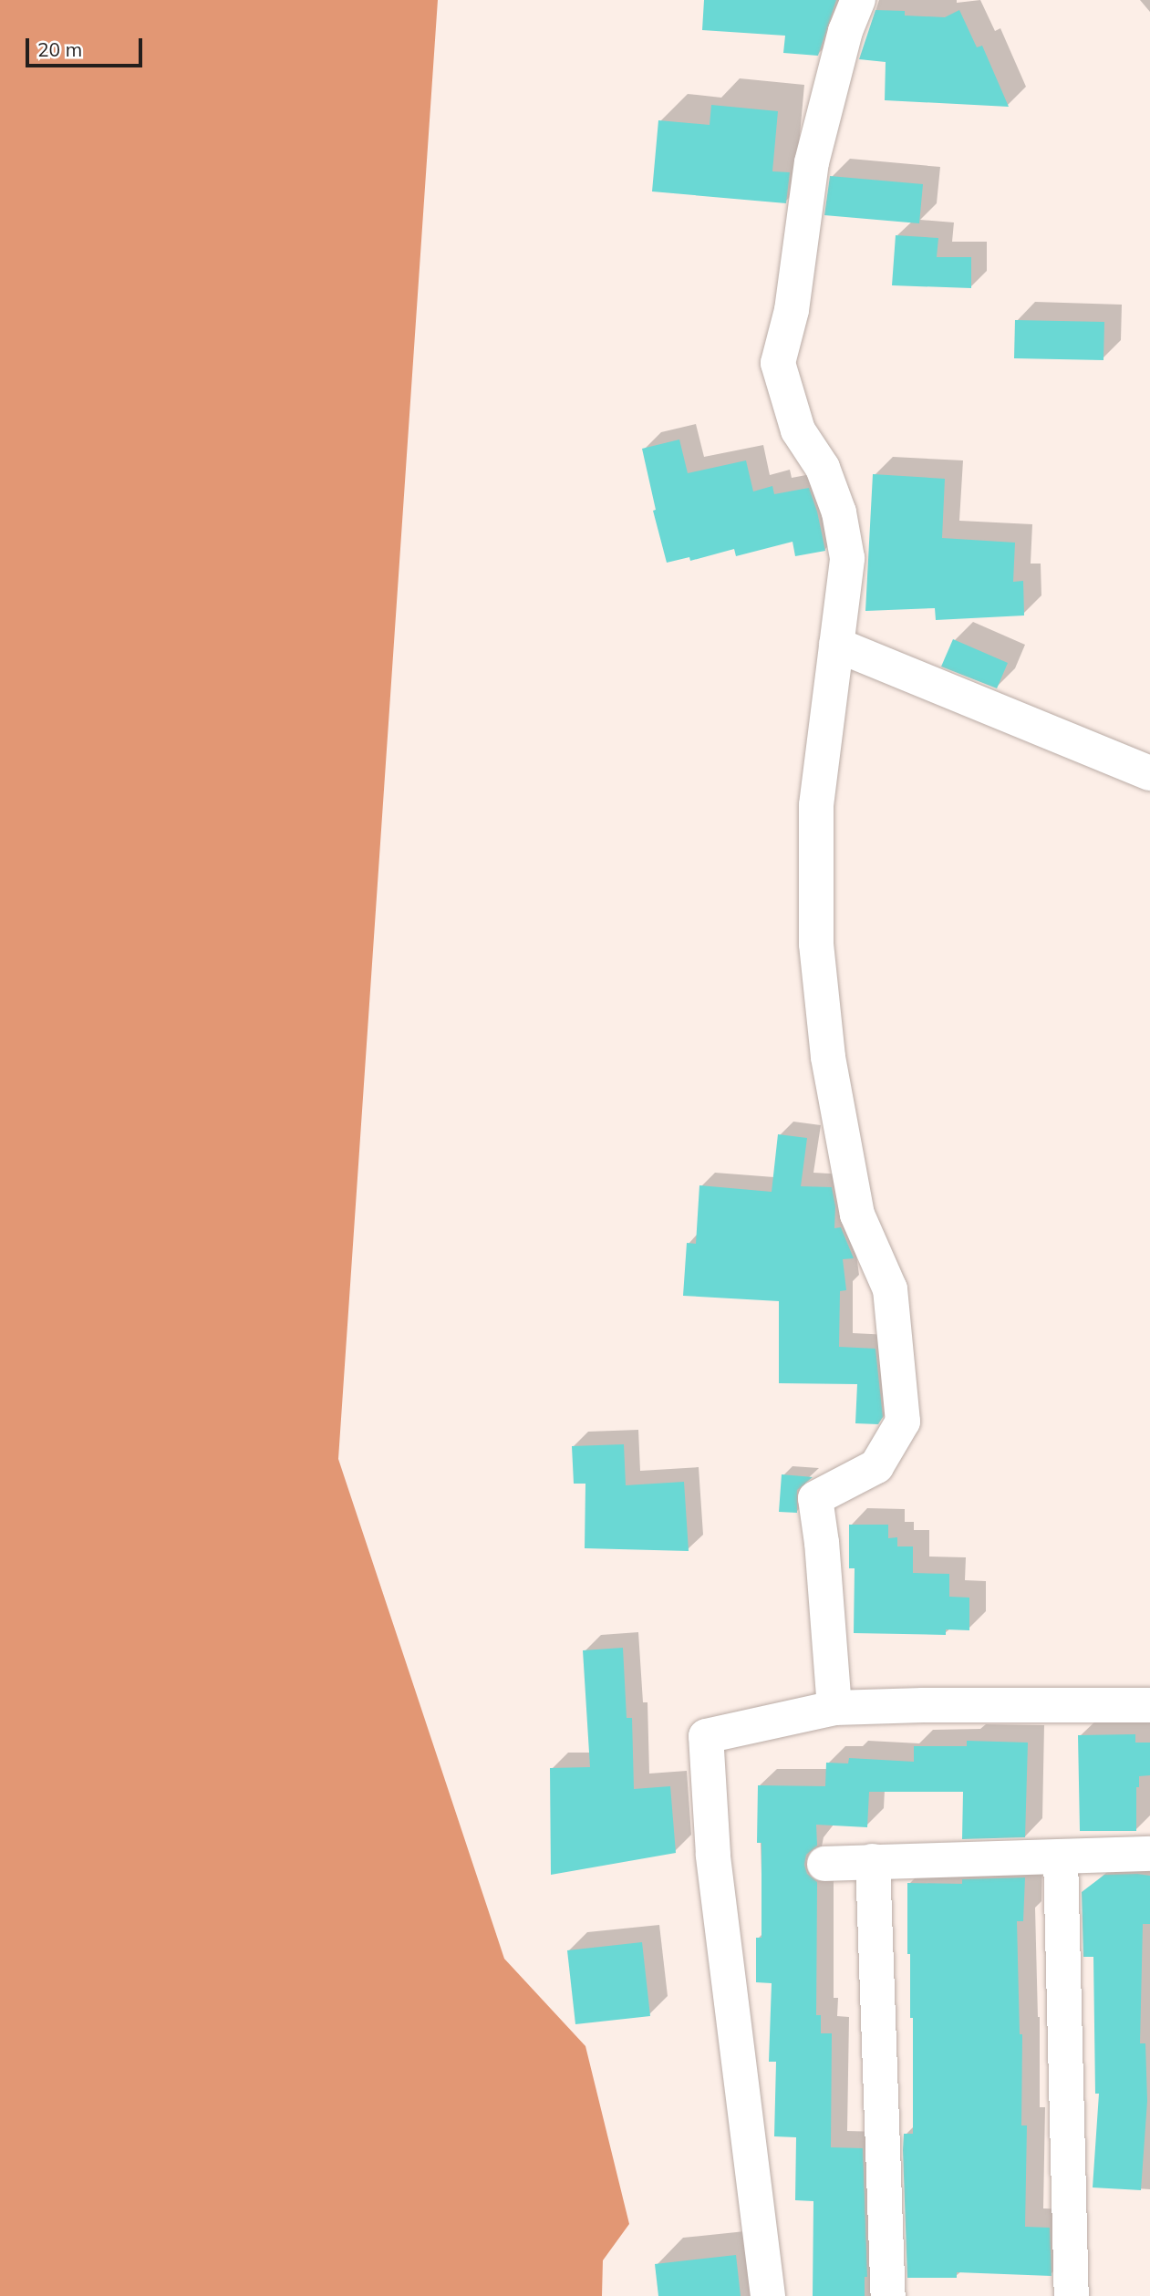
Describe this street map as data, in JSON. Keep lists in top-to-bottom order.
{
  "scale_bar": "20 m"
}
